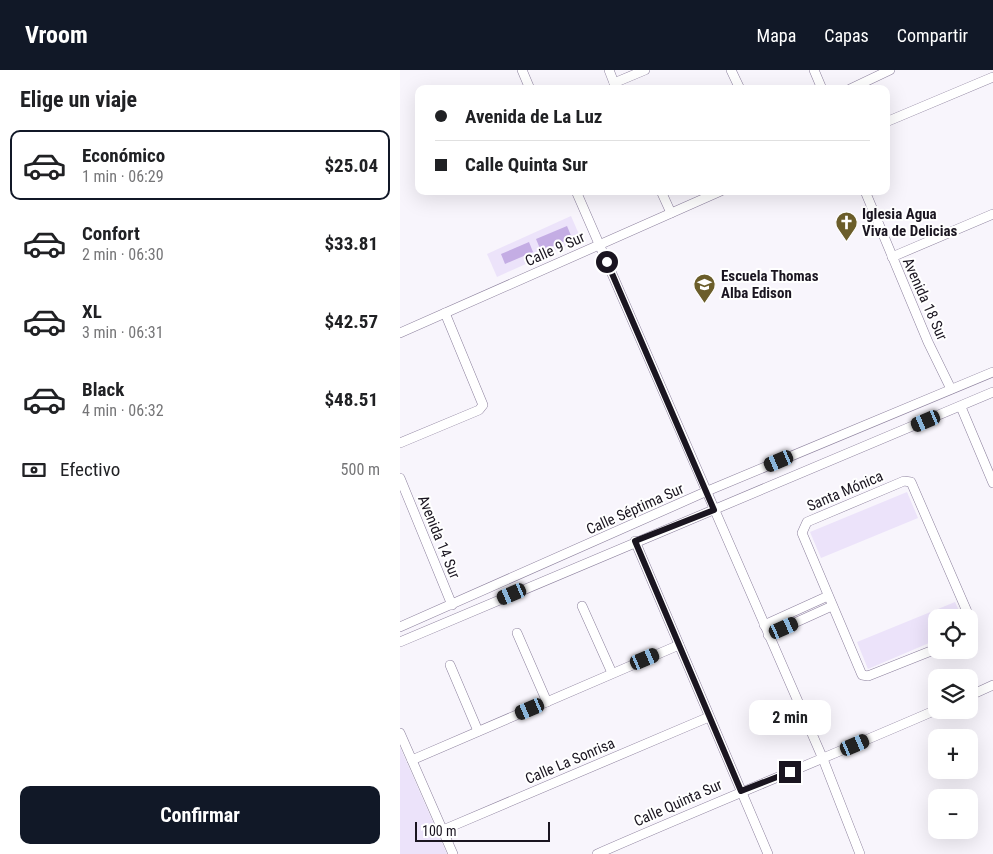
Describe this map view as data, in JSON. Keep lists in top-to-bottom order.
{
  "streets": {
    "street": [
      "Calle 9 Sur",
      "Avenida 18 Sur",
      "Santa Mónica",
      "Calle Séptima Sur",
      "Avenida 14 Sur",
      "Calle La Sonrisa",
      "Calle Quinta Sur"
    ]
  },
  "crossings": [
    ["Avenida 18 Sur", "Calle Séptima Sur"],
    ["Calle Séptima Sur", "Avenida 14 Sur"]
  ],
  "places": {
    "church": ["Iglesia Agua Viva de Delicias"],
    "school or university": ["Escuela Thomas Alba Edison"]
  },
  "scale_bar": "100 m",
  "page": {
    "header": "Vroom",
    "nav": ["Mapa", "Capas", "Compartir"],
    "heading": "Elige un viaje",
    "banner": ["Avenida de La Luz", "Calle Quinta Sur"],
    "list": [
      {
        "name": "Económico",
        "note": "1 min · 06:29",
        "value": "$25.04"
      },
      {
        "name": "Confort",
        "note": "2 min · 06:30",
        "value": "$33.81"
      },
      {
        "name": "XL",
        "note": "3 min · 06:31",
        "value": "$42.57"
      },
      {
        "name": "Black",
        "note": "4 min · 06:32",
        "value": "$48.51"
      }
    ],
    "pay": ["Efectivo", "500 m"],
    "map_buttons": ["+", "−"],
    "bubble": "2 min",
    "buttons": "Confirmar",
    "scale": "100 m"
  }
}
